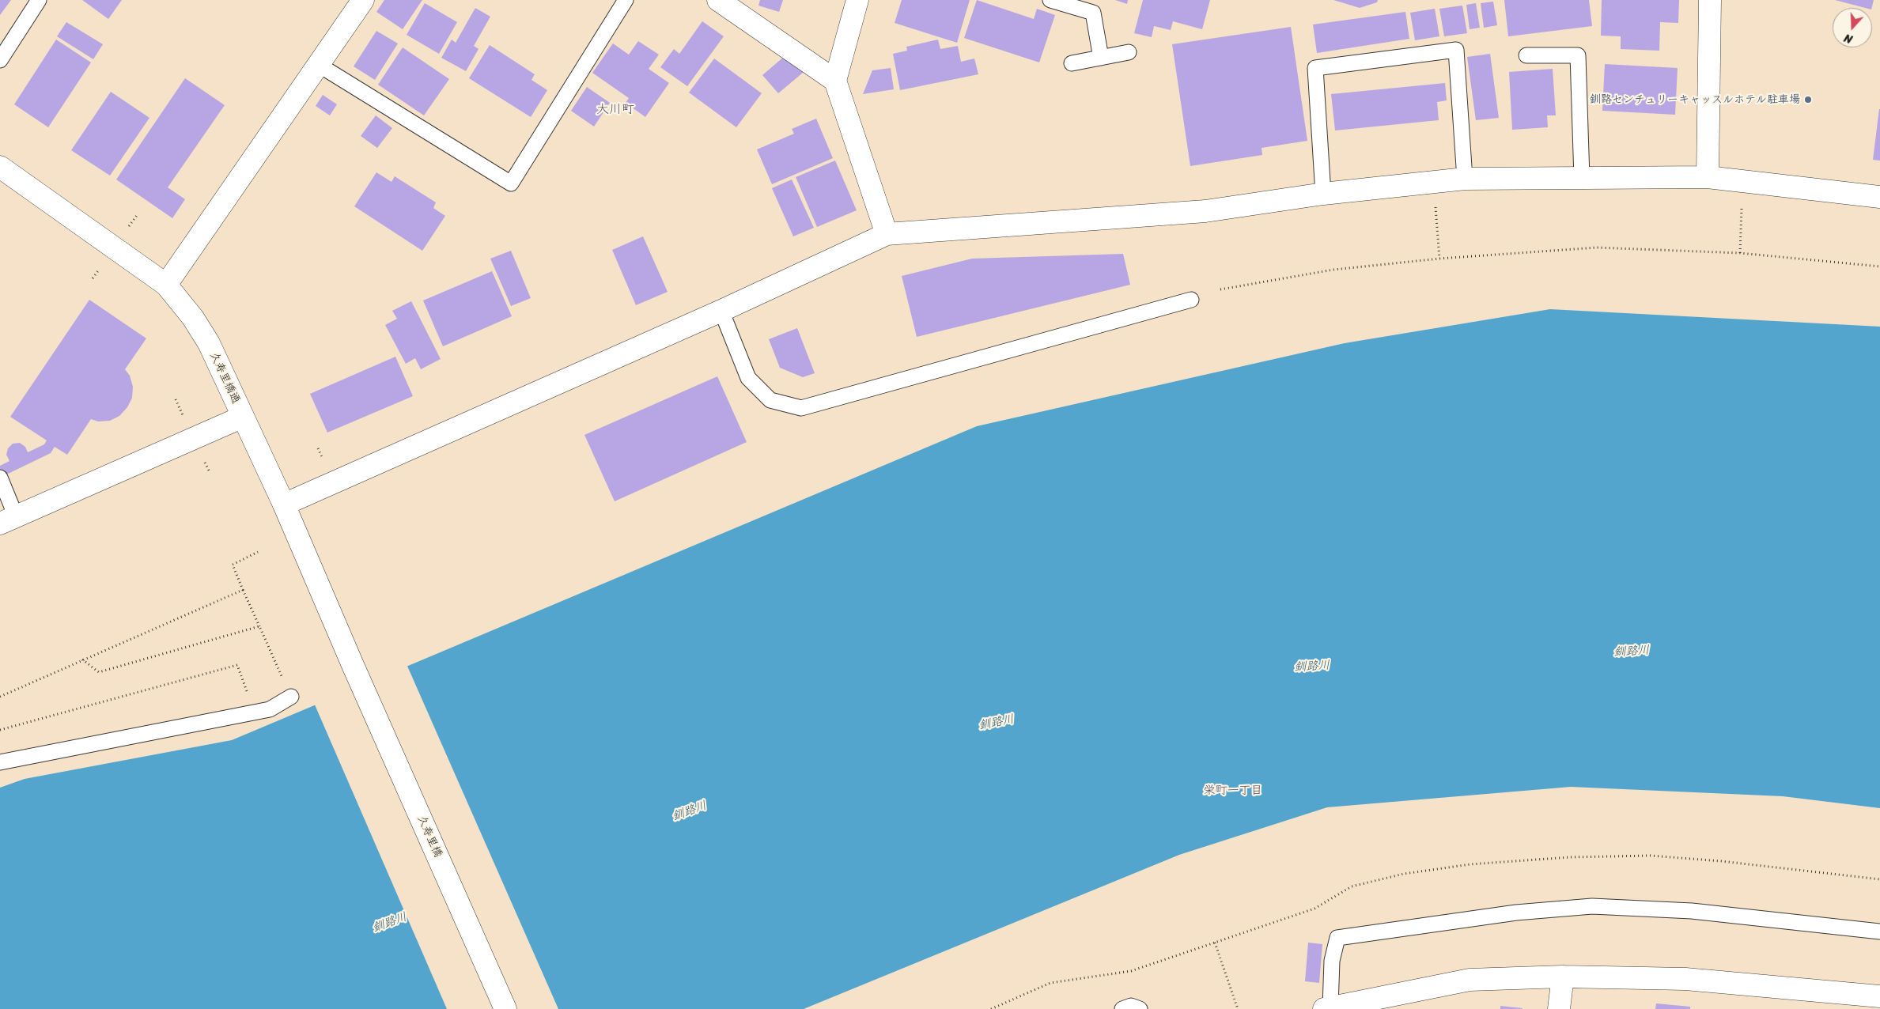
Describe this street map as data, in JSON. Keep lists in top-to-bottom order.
{
  "streets": {
    "street": ["久寿里橋通", "久寿里橋"]
  },
  "crossings": [
    ["久寿里橋通", "久寿里橋"]
  ],
  "districts": ["大川町", "栄町一丁目"],
  "water": ["釧路川"],
  "places": ["釧路センチュリーキャッスルホテル駐車場"],
  "north": "bottom"
}
